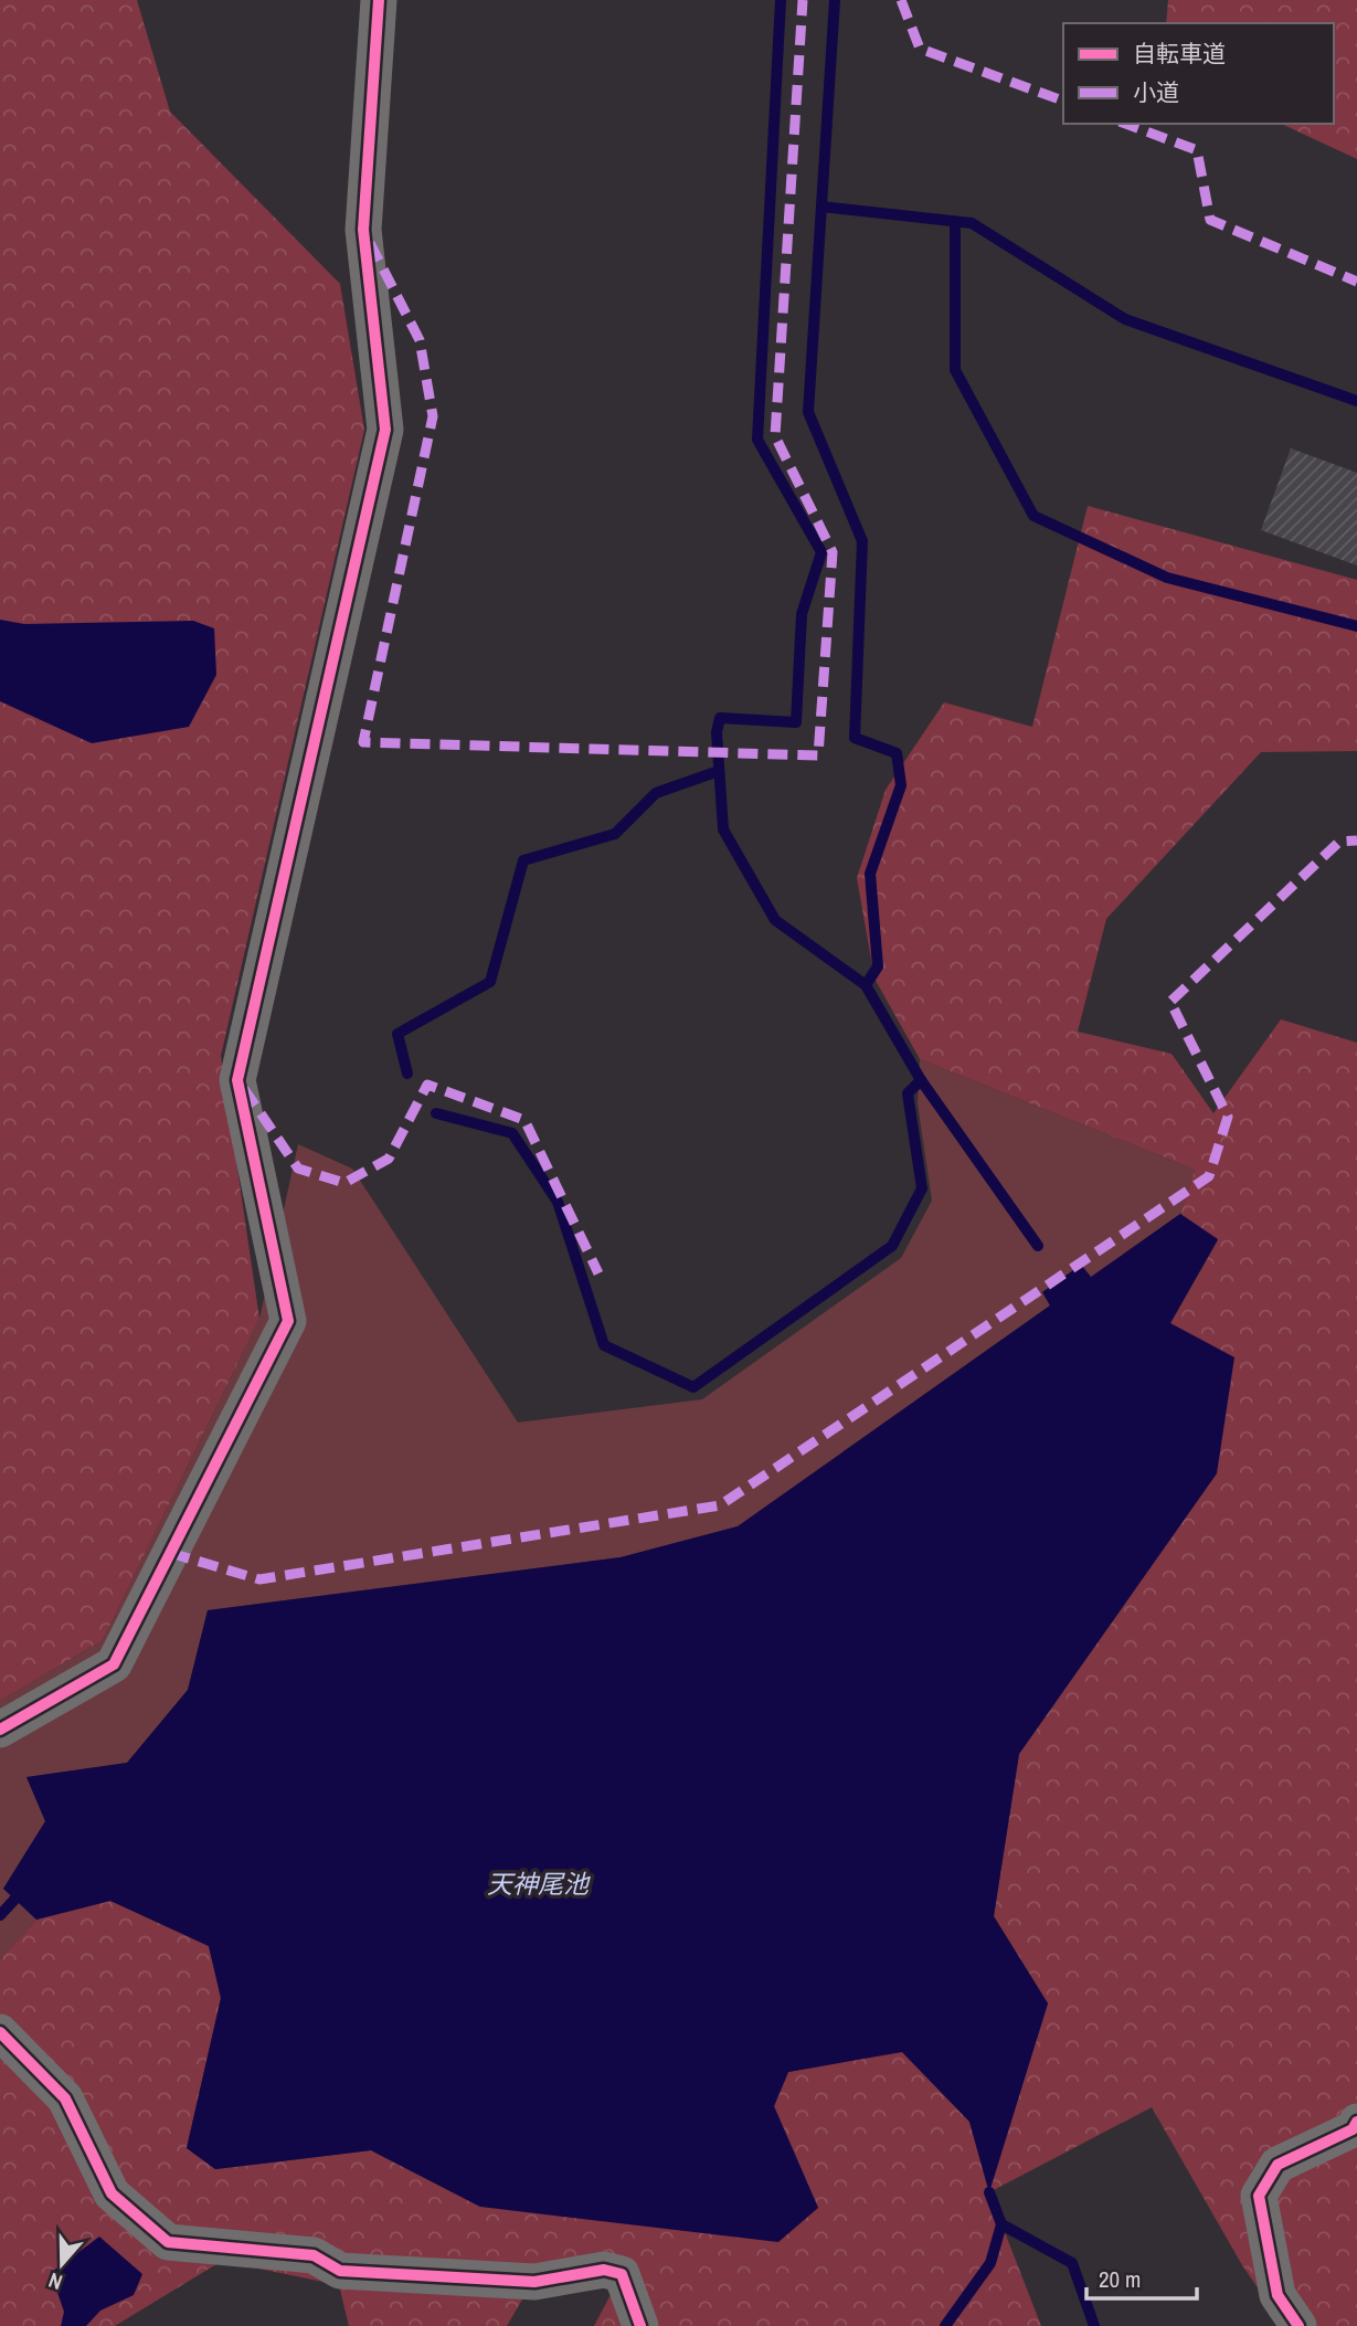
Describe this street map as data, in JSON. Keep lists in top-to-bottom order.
{
  "water": ["天神尾池"],
  "legend": ["自転車道", "小道"],
  "scale_bar": "20 m",
  "north": "bottom"
}
